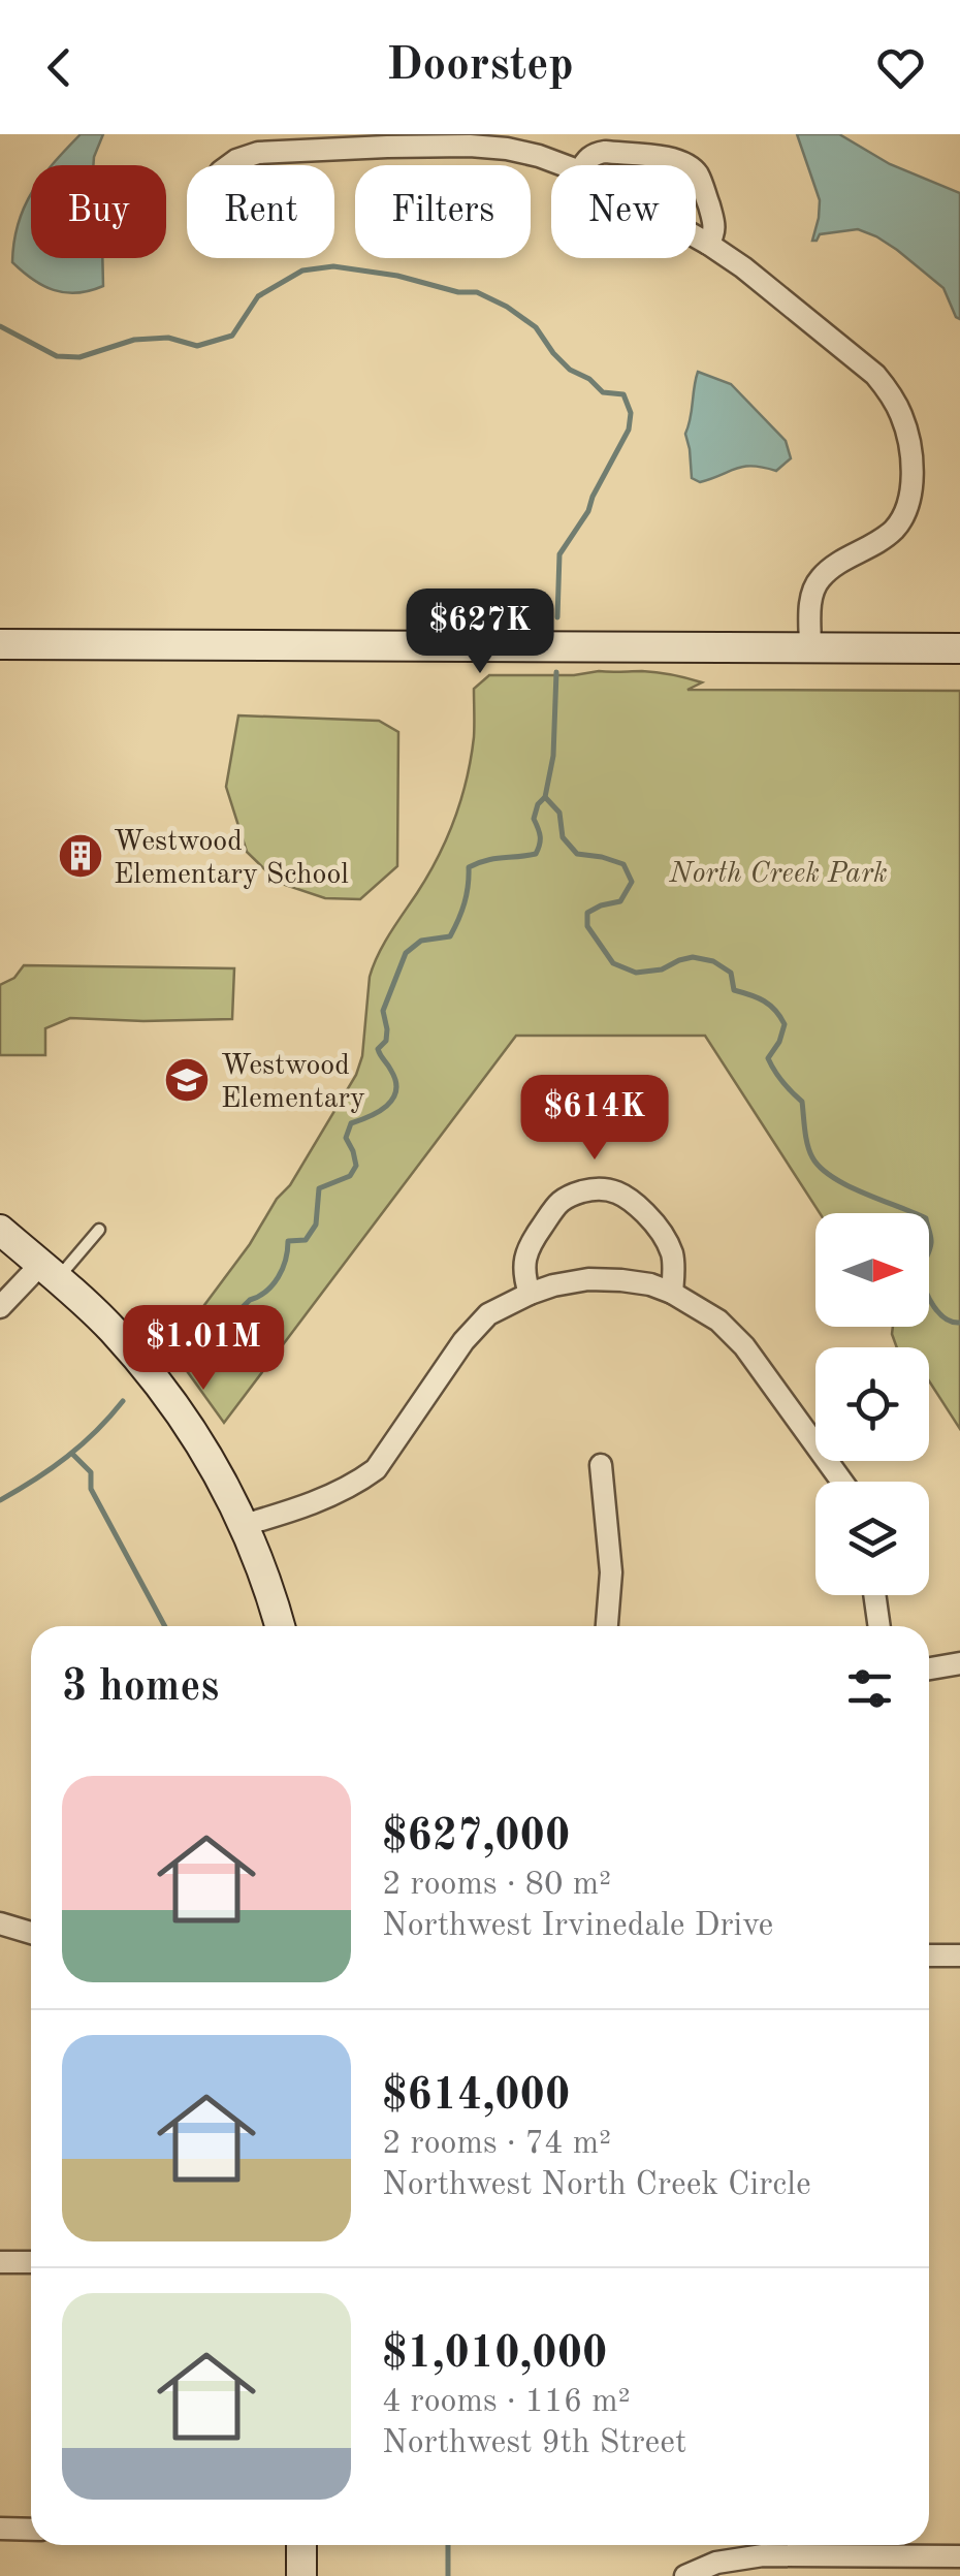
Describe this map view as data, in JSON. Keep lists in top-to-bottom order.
{
  "parks": ["North Creek Park"],
  "places": {
    "building": ["Westwood Elementary School"],
    "school or university": ["Westwood Elementary"]
  },
  "north": "right",
  "page": {
    "header": "Doorstep",
    "chip": [
      "Buy",
      "Rent",
      "Filters",
      "New"
    ],
    "price": ["$627K", "$614K", "$1.01M"],
    "heading": "3 homes",
    "list": [
      {
        "name": "$627,000",
        "note": "2 rooms · 80 m² · Northwest Irvinedale Drive"
      },
      {
        "name": "$614,000",
        "note": "2 rooms · 74 m² · Northwest North Creek Circle"
      },
      {
        "name": "$1,010,000",
        "note": "4 rooms · 116 m² · Northwest 9th Street"
      }
    ]
  }
}
